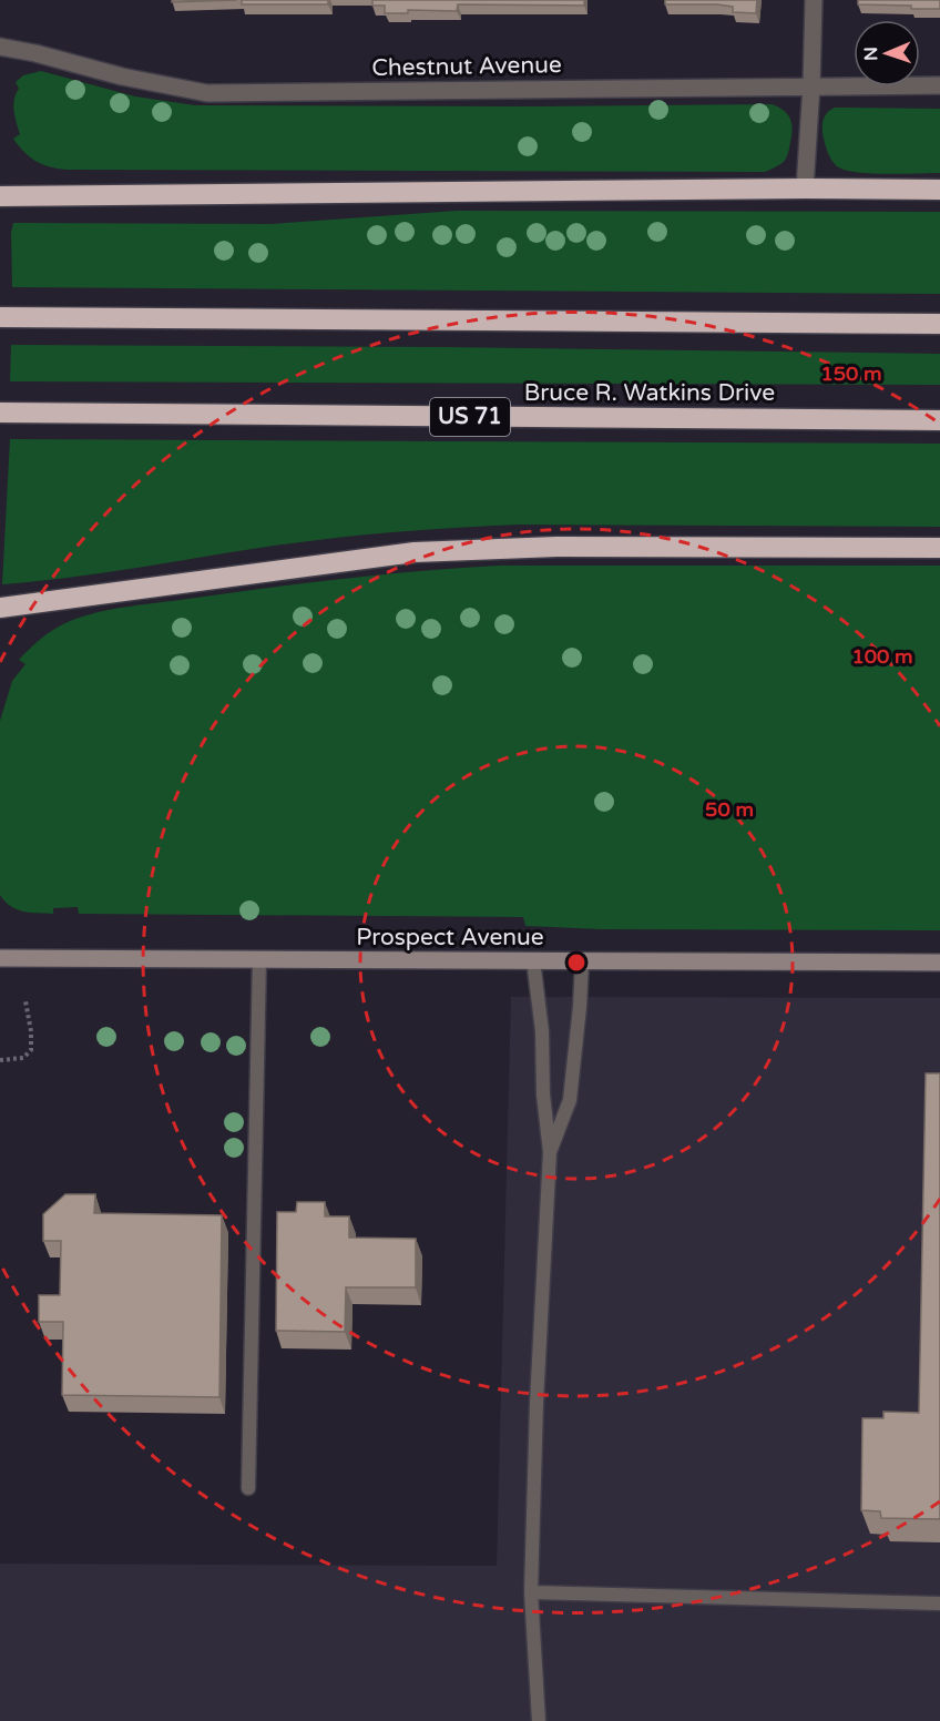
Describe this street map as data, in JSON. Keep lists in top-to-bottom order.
{
  "streets": {
    "highway": ["Bruce R. Watkins Drive", "US 71"],
    "main road": ["Prospect Avenue"],
    "street": ["Chestnut Avenue"]
  },
  "north": "left",
  "rings": ["150 m", "100 m", "50 m"]
}
